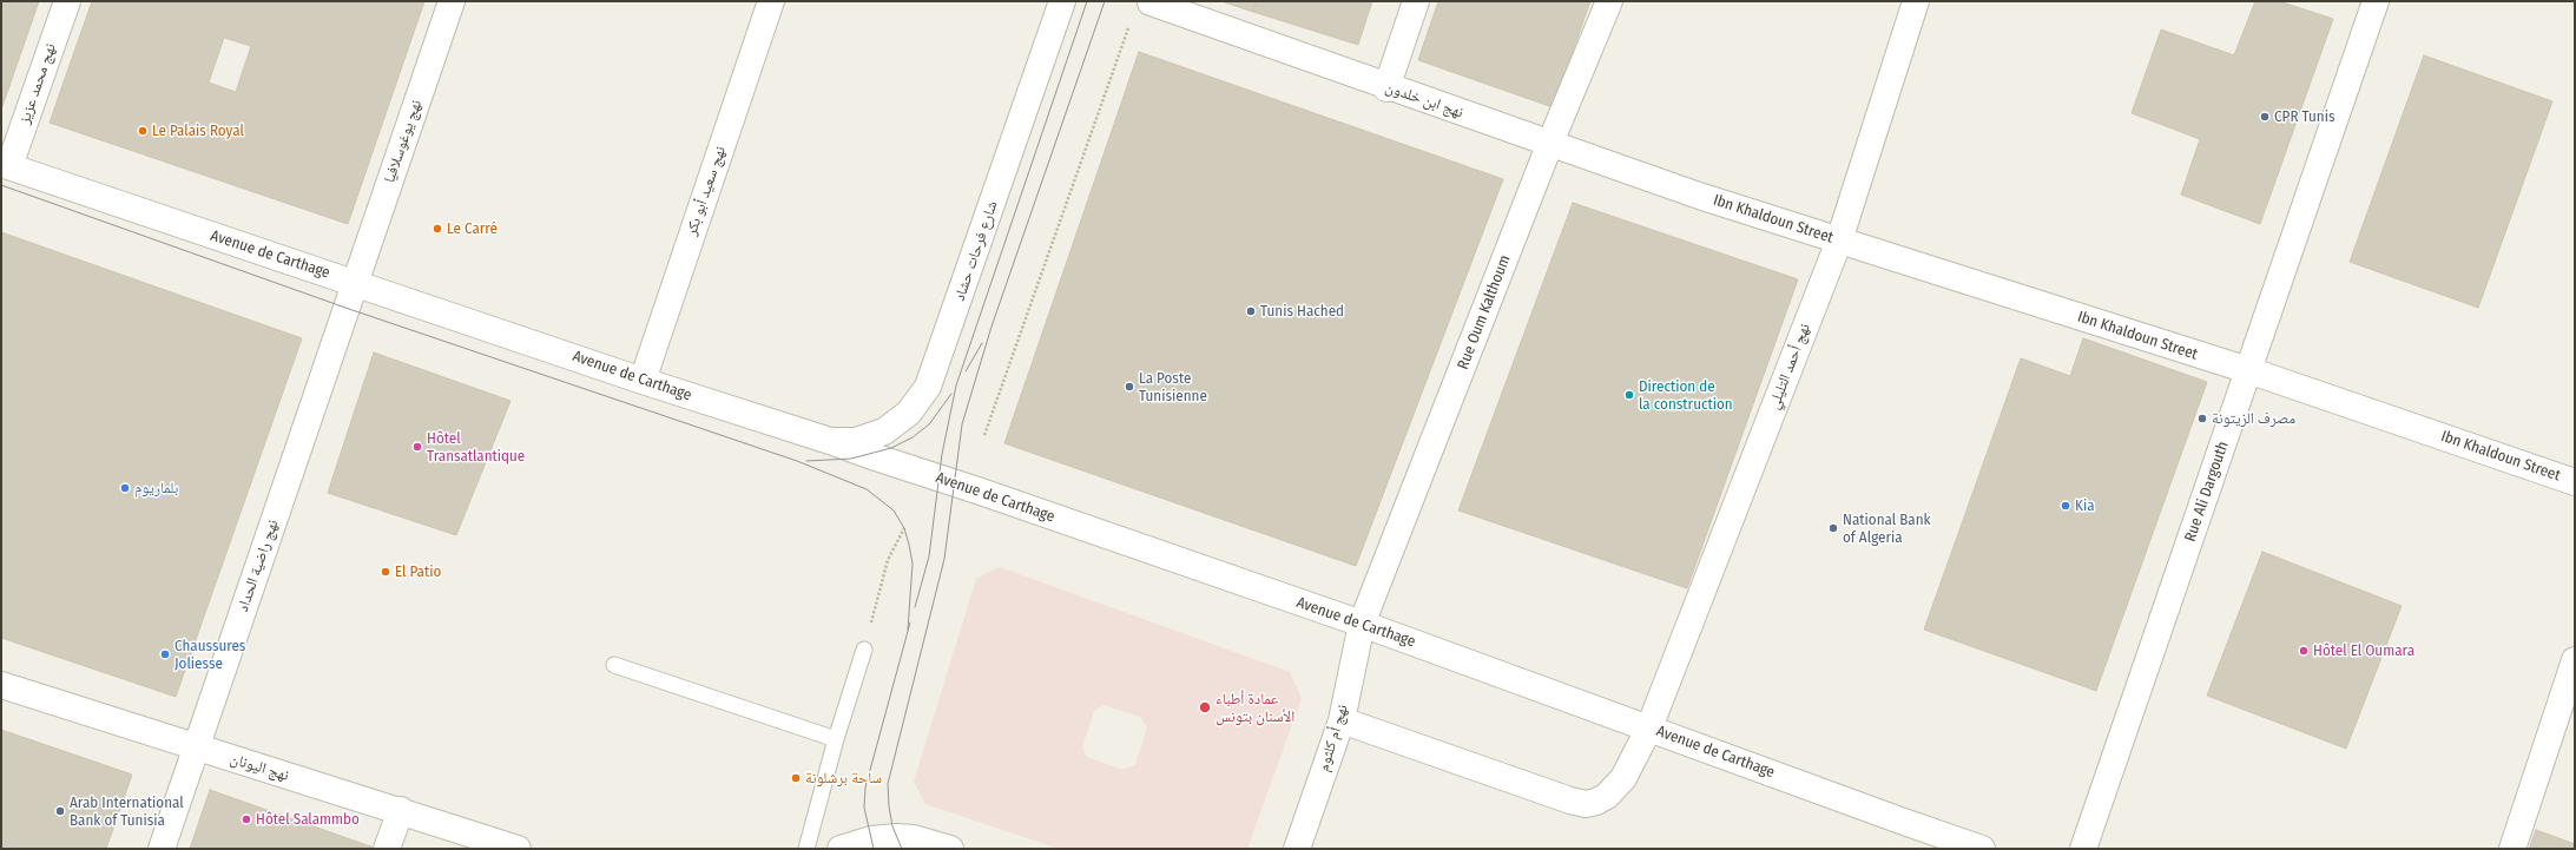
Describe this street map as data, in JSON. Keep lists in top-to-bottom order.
{
  "streets": {
    "street": [
      "نهج محمد عزيز",
      "نهج ابن خلدون",
      "نهج يوغوسلافيا",
      "نهج سعيد أبو بكر",
      "Ibn Khaldoun Street",
      "شارع فرحات حشاد",
      "Avenue de Carthage",
      "Rue Oum Kalthoum",
      "نهج أحمد التليلي",
      "Rue Ali Dargouth",
      "نهج راضية الحداد",
      "نهج أم كلثوم",
      "نهج اليونان"
    ]
  },
  "crossings": [
    ["نهج محمد عزيز", "Avenue de Carthage"],
    ["نهج ابن خلدون", "Ibn Khaldoun Street"],
    ["نهج ابن خلدون", "Rue Oum Kalthoum"],
    ["نهج يوغوسلافيا", "Avenue de Carthage"],
    ["نهج يوغوسلافيا", "نهج راضية الحداد"],
    ["نهج سعيد أبو بكر", "Avenue de Carthage"],
    ["Ibn Khaldoun Street", "نهج أحمد التليلي"],
    ["Ibn Khaldoun Street", "Rue Ali Dargouth"],
    ["شارع فرحات حشاد", "Avenue de Carthage"],
    ["Avenue de Carthage", "Rue Oum Kalthoum"],
    ["Avenue de Carthage", "نهج أحمد التليلي"],
    ["Avenue de Carthage", "نهج راضية الحداد"],
    ["Avenue de Carthage", "نهج أم كلثوم"],
    ["Rue Oum Kalthoum", "نهج أم كلثوم"],
    ["نهج أحمد التليلي", "نهج أم كلثوم"],
    ["نهج راضية الحداد", "نهج اليونان"]
  ],
  "places": [
    "CPR Tunis",
    "Le Palais Royal",
    "Le Carré",
    "Tunis Hached",
    "La Poste Tunisienne",
    "Direction de la construction",
    "مصرف الزيتونة",
    "Hôtel Transatlantique",
    "بلماريوم",
    "Kia",
    "National Bank of Algeria",
    "El Patio",
    "Hôtel El Oumara",
    "Chaussures Joliesse",
    "عمادة أطباء الأسنان بتونس",
    "ساحة برشلونة",
    "Arab International Bank of Tunisia",
    "Hôtel Salammbo"
  ]
}
